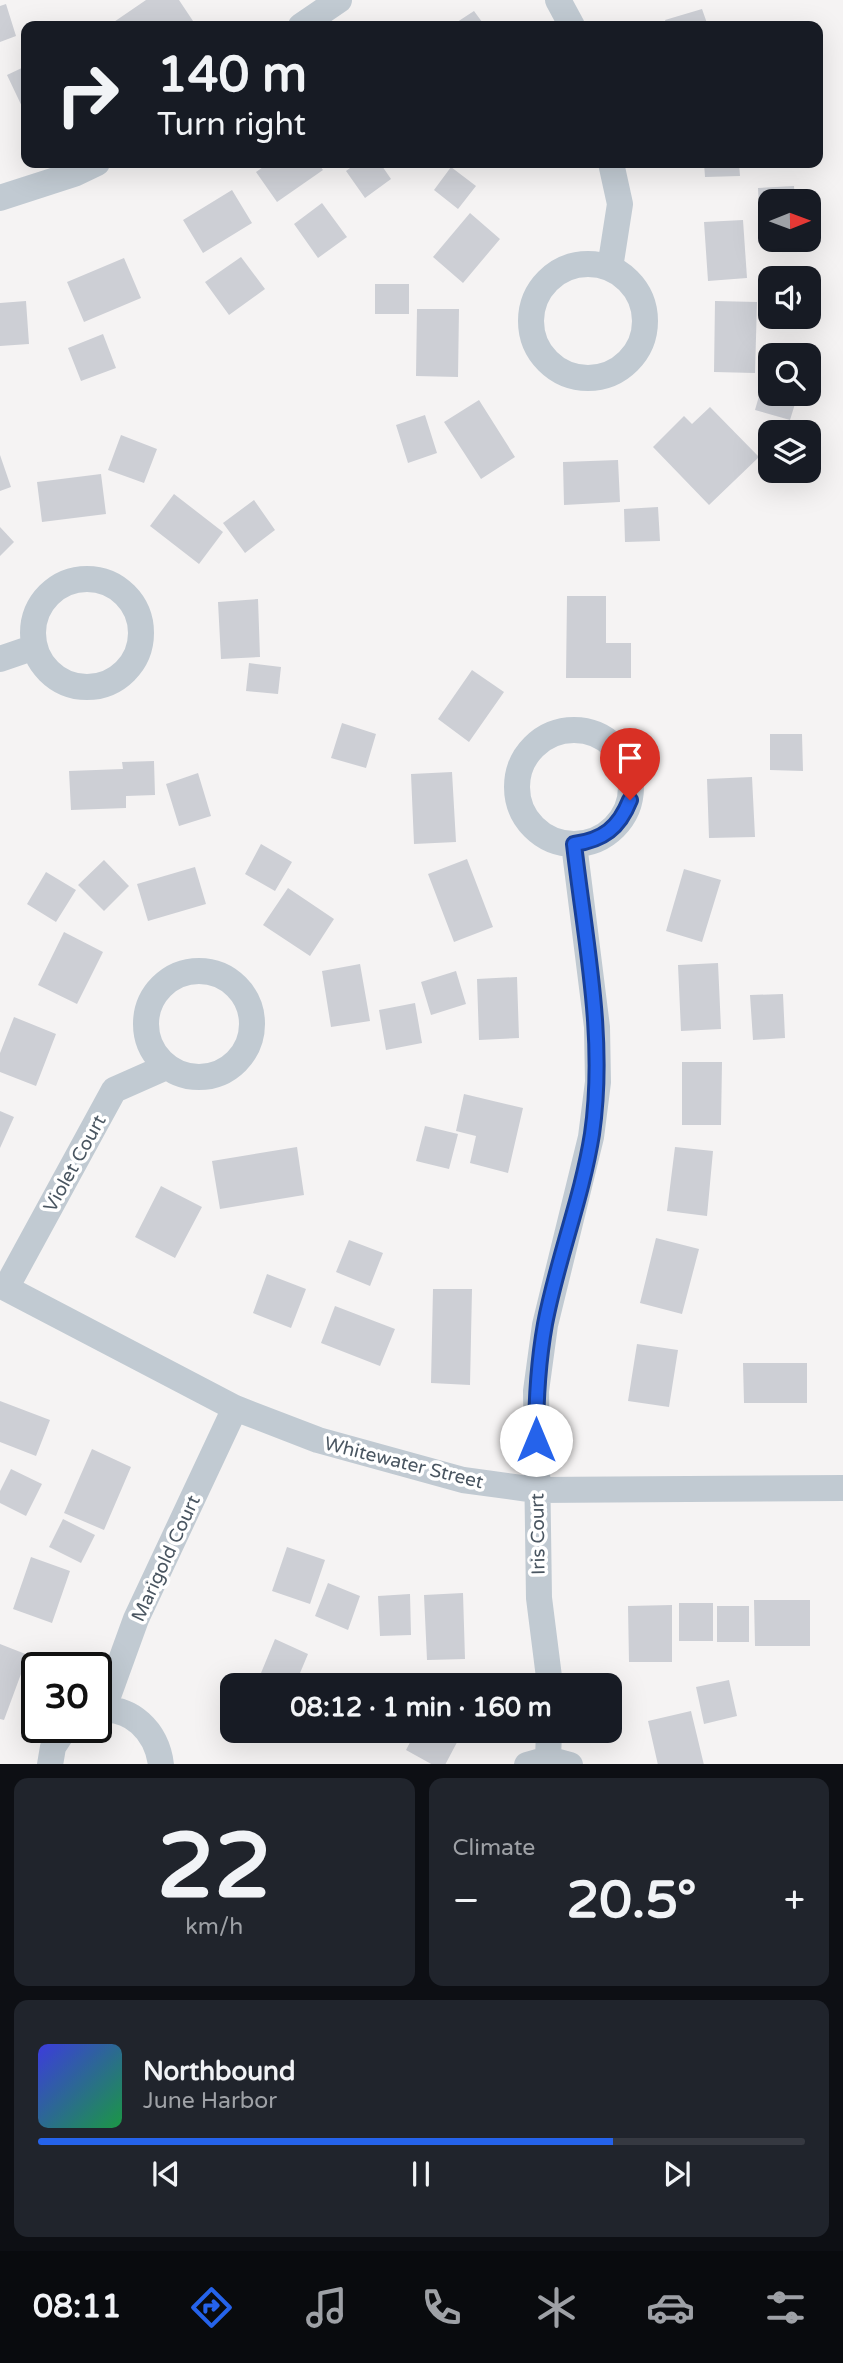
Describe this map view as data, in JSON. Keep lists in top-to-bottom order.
{
  "streets": {
    "street": [
      "Violet Court",
      "Whitewater Street",
      "Iris Court",
      "Marigold Court"
    ]
  },
  "crossings": [
    ["Violet Court", "Whitewater Street"],
    ["Whitewater Street", "Iris Court"],
    ["Whitewater Street", "Marigold Court"]
  ],
  "north": "right",
  "page": {
    "turn": ["140 m", "Turn right"],
    "limit": "30",
    "trip": "08:12 · 1 min · 160 m",
    "tile": [
      ["22", "km/h"],
      "Climate"
    ],
    "heat": ["−", "20.5°", "+"],
    "song": ["Northbound", "June Harbor"],
    "tabs": "08:11"
  }
}
